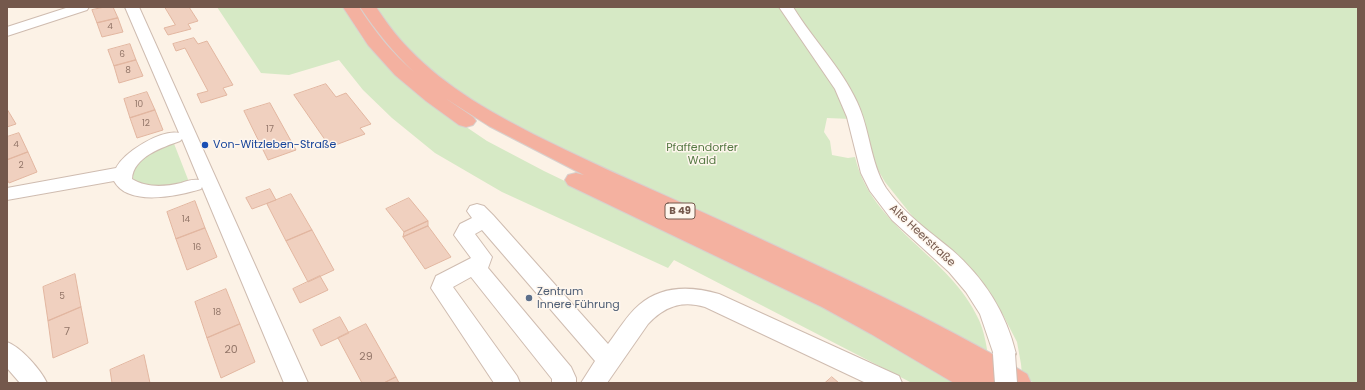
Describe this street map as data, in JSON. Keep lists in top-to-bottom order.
{
  "streets": {
    "highway": ["B 49"],
    "street": ["Alte Heerstraße"]
  },
  "parks": ["Pfaffendorfer Wald"],
  "places": ["Von-Witzleben-Straße", "Zentrum Innere Führung"],
  "house_numbers": [
    "4",
    "6",
    "8",
    "10",
    "12",
    "17",
    "4",
    "2",
    "14",
    "16",
    "5",
    "18",
    "7",
    "20",
    "29"
  ]
}
